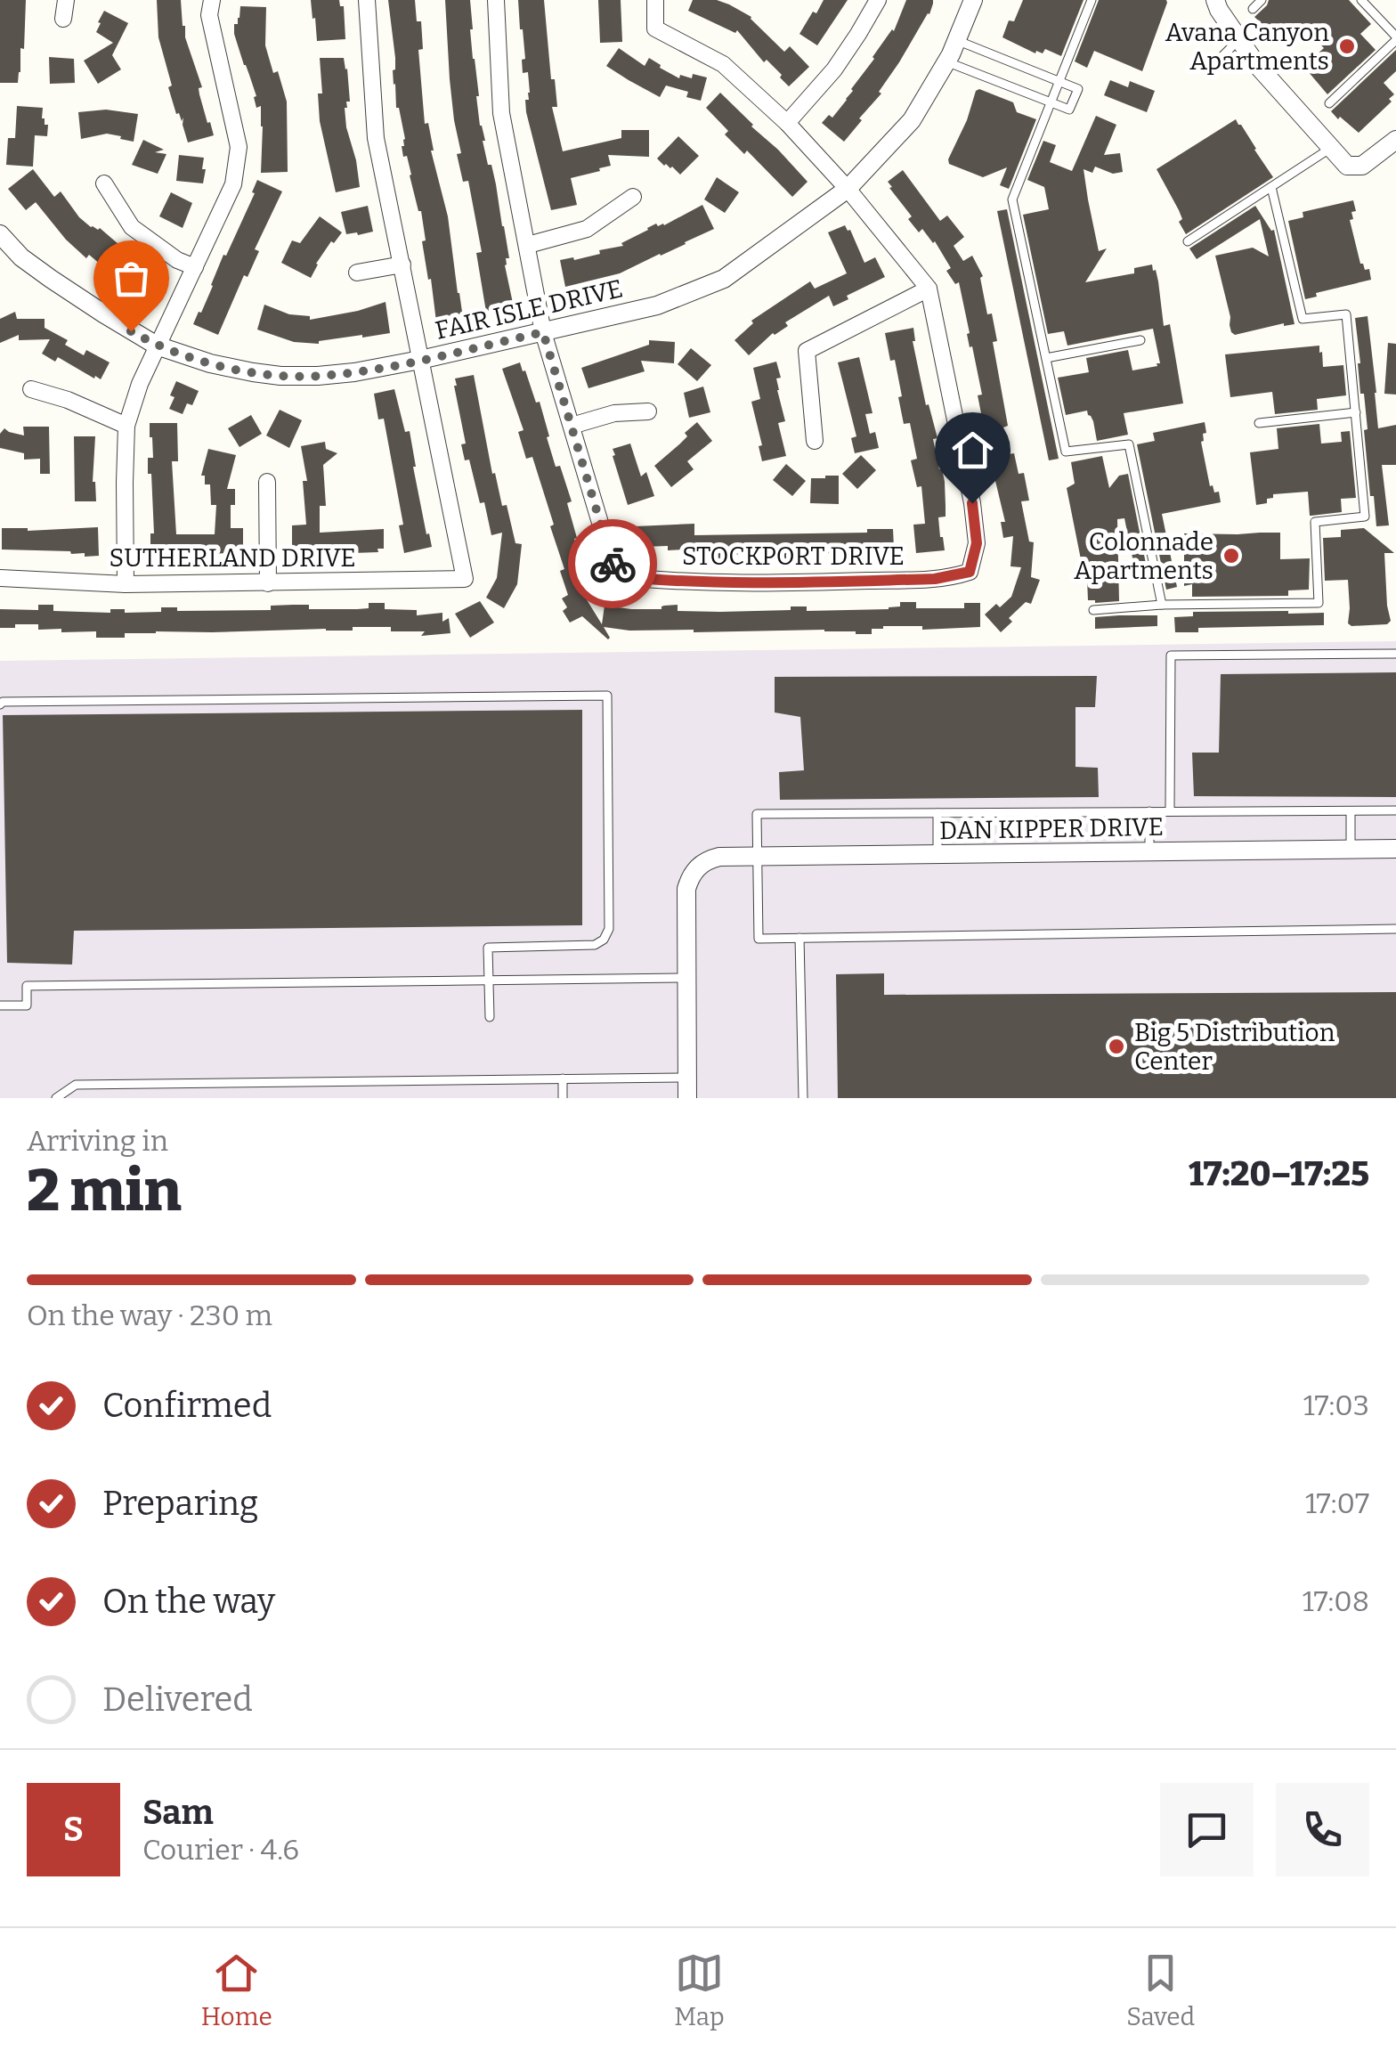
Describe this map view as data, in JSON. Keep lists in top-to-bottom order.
{
  "streets": {
    "street": [
      "FAIR ISLE DRIVE",
      "STOCKPORT DRIVE",
      "SUTHERLAND DRIVE",
      "DAN KIPPER DRIVE"
    ]
  },
  "crossings": [
    ["FAIR ISLE DRIVE", "SUTHERLAND DRIVE"]
  ],
  "places": ["Avana Canyon Apartments", "Colonnade Apartments", "Big 5 Distribution Center"],
  "page": {
    "heading": ["2 min", "Arriving in", "17:20–17:25"],
    "panel": ["Sam", "Courier · 4.6"],
    "bar": "On the way · 230 m",
    "list": [
      ["Confirmed", "17:03"],
      ["Preparing", "17:07"],
      ["On the way", "17:08"],
      "Delivered"
    ],
    "round": "S",
    "tabs": ["Home", "Map", "Saved"]
  }
}
